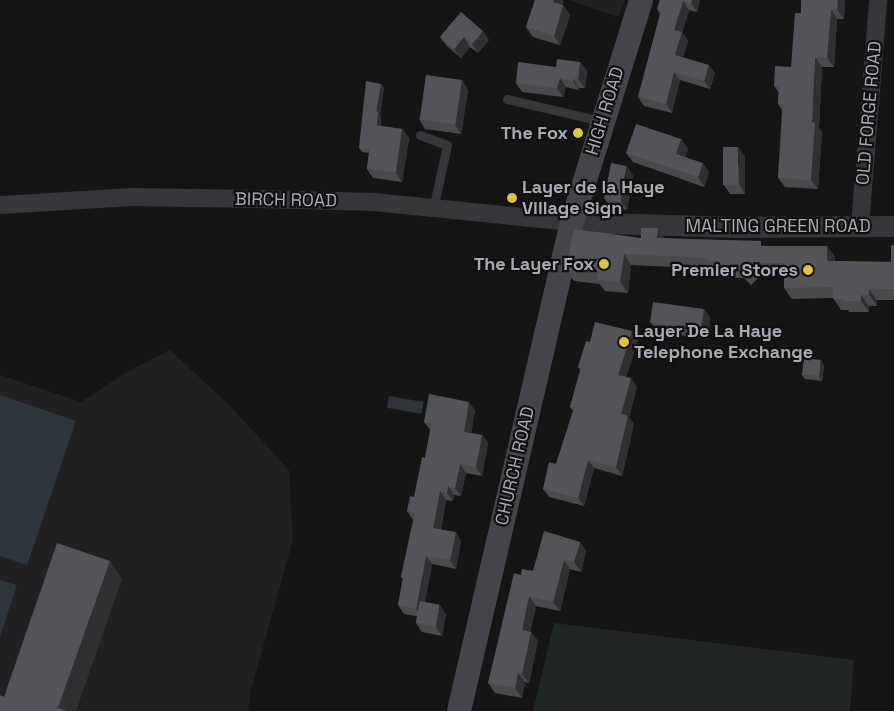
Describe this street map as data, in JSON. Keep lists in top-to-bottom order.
{
  "streets": {
    "main road": ["HIGH ROAD", "CHURCH ROAD"],
    "street": ["OLD FORGE ROAD", "BIRCH ROAD", "MALTING GREEN ROAD"]
  },
  "crossings": [
    ["HIGH ROAD", "BIRCH ROAD"],
    ["HIGH ROAD", "MALTING GREEN ROAD"],
    ["HIGH ROAD", "CHURCH ROAD"],
    ["OLD FORGE ROAD", "MALTING GREEN ROAD"],
    ["BIRCH ROAD", "MALTING GREEN ROAD"],
    ["BIRCH ROAD", "CHURCH ROAD"],
    ["MALTING GREEN ROAD", "CHURCH ROAD"]
  ],
  "places": [
    "The Fox",
    "Layer de la Haye Village Sign",
    "The Layer Fox",
    "Premier Stores",
    "Layer De La Haye Telephone Exchange"
  ]
}
